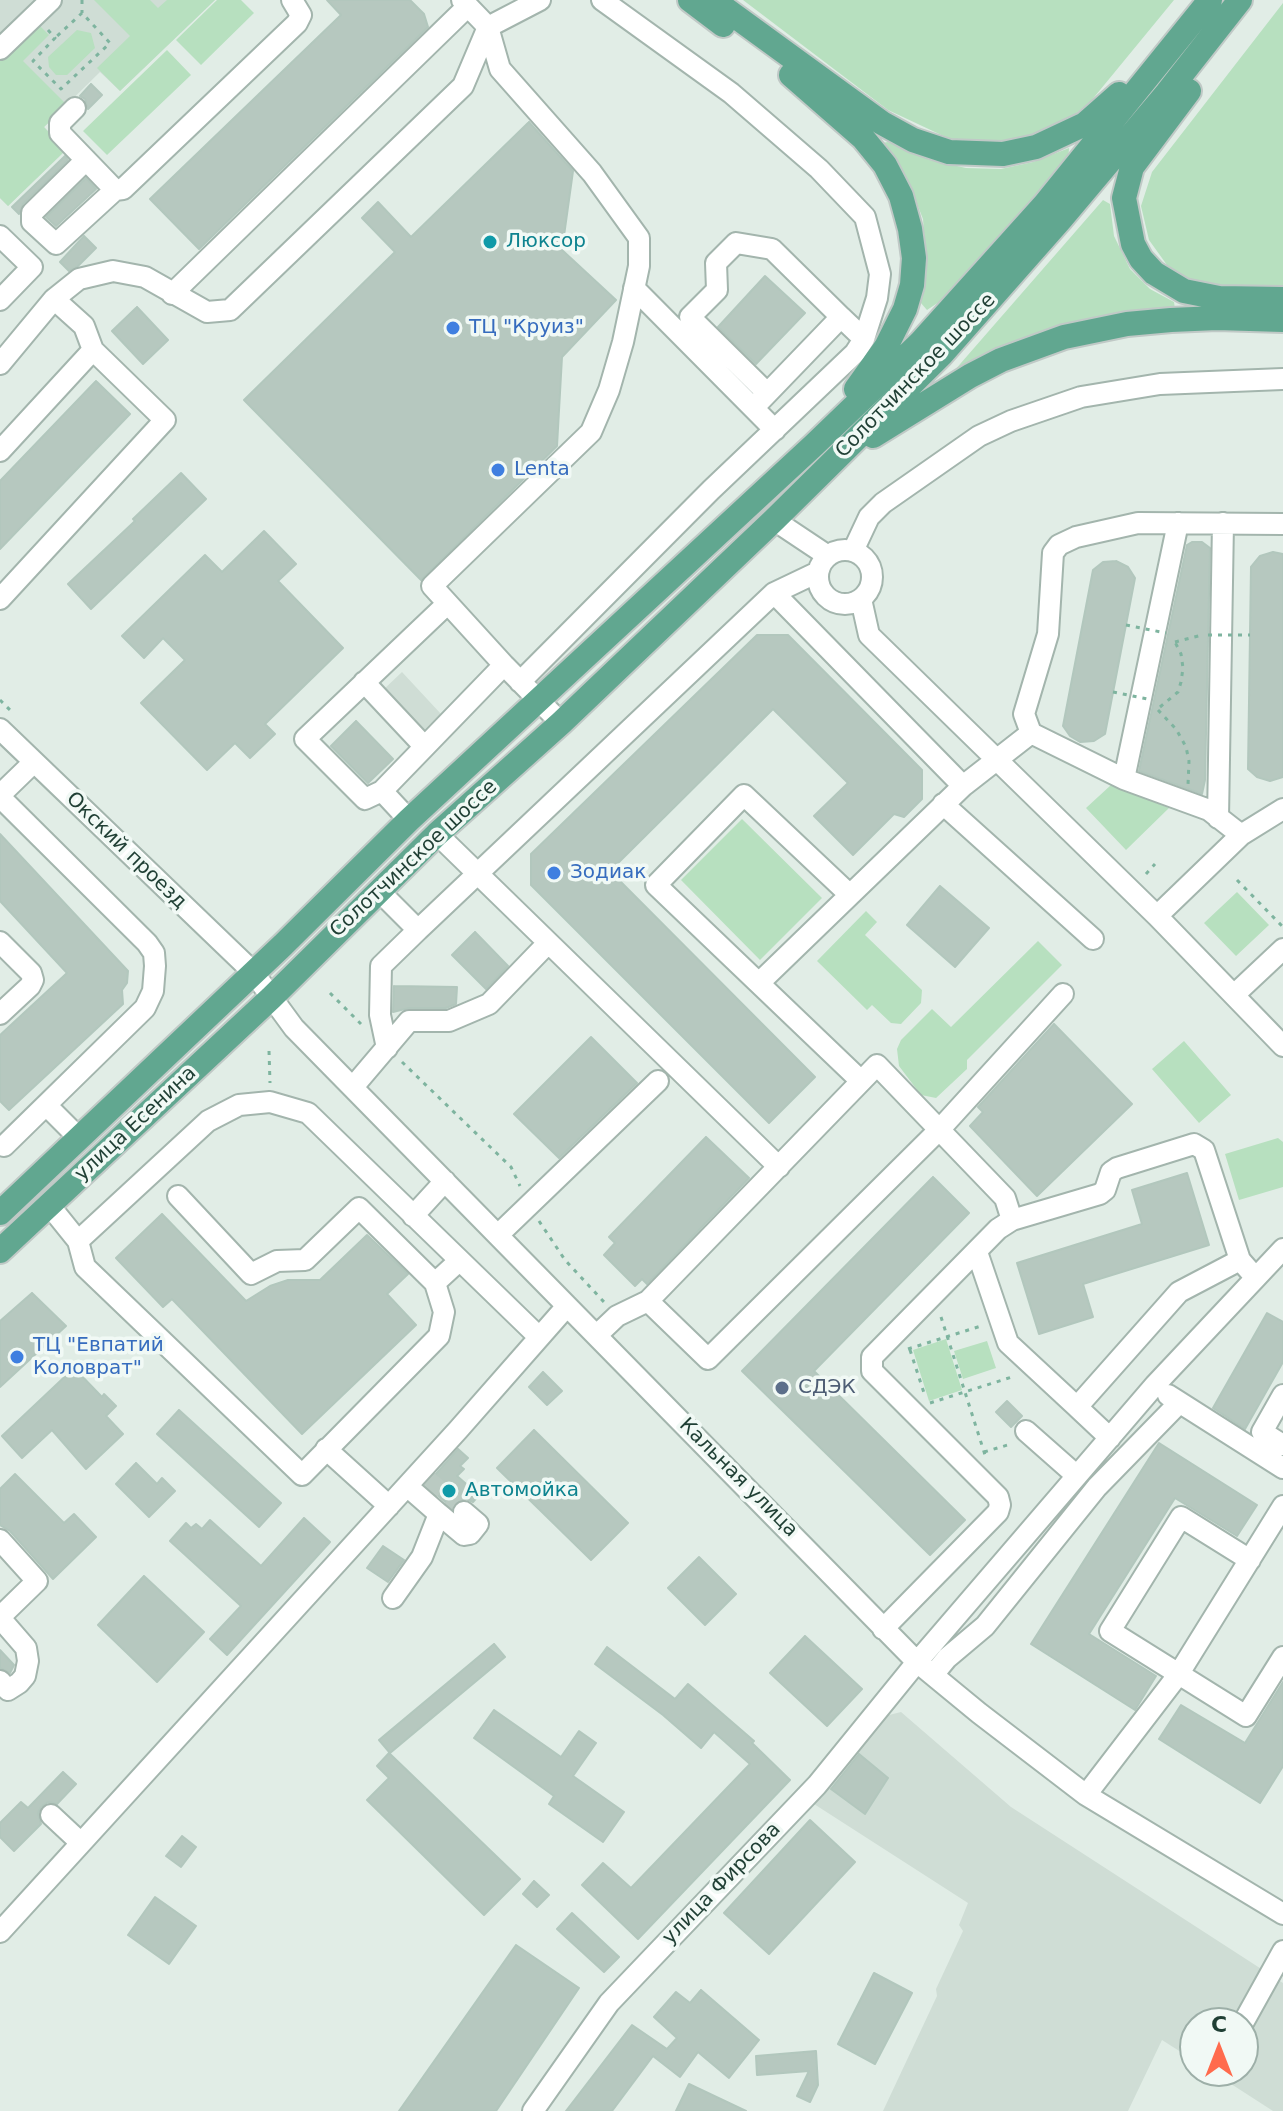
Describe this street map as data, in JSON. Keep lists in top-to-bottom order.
{
  "streets": {
    "main road": ["Солотчинское шоссе", "улица Есенина"],
    "street": ["Окский проезд", "Кальная улица", "улица Фирсова"]
  },
  "crossings": [
    ["Солотчинское шоссе", "Окский проезд"],
    ["Солотчинское шоссе", "улица Есенина"],
    ["Солотчинское шоссе", "Кальная улица"],
    ["Окский проезд", "улица Есенина"],
    ["Окский проезд", "Кальная улица"],
    ["улица Есенина", "Кальная улица"],
    ["Кальная улица", "улица Фирсова"]
  ],
  "places": [
    "Люксор",
    "ТЦ \"Круиз\"",
    "Lenta",
    "Зодиак",
    "ТЦ \"Евпатий Коловрат\"",
    "СДЭК",
    "Автомойка"
  ],
  "north": "top"
}
